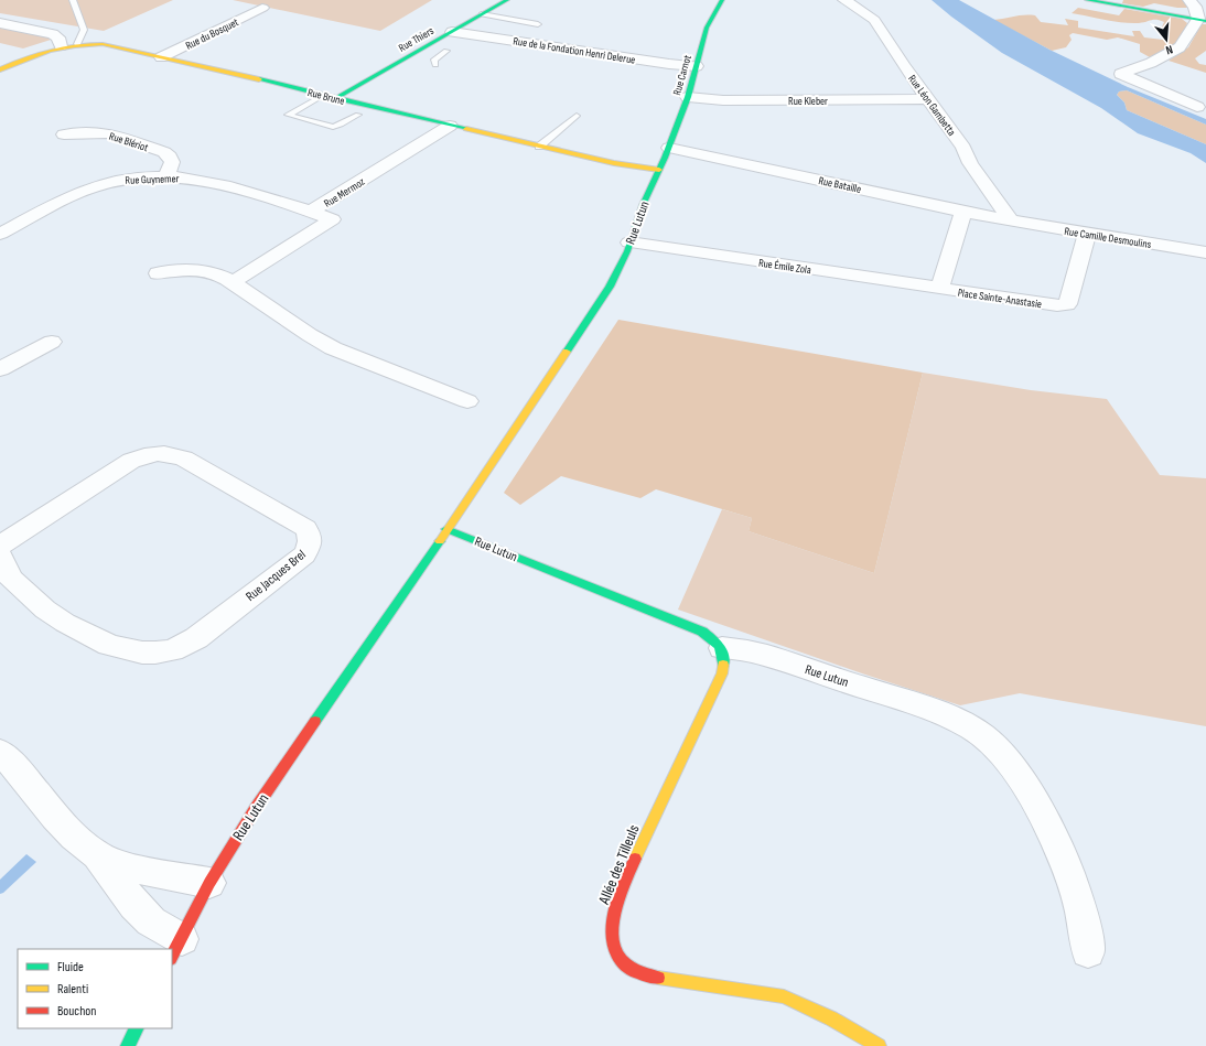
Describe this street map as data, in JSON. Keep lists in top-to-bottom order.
{
  "streets": {
    "main road": [
      "Rue Thiers",
      "Rue Carnot",
      "Rue Brune",
      "Rue Lutun",
      "Allée des Tilleuls"
    ],
    "street": [
      "Rue du Bosquet",
      "Rue de la Fondation Henri Delerue",
      "Rue Kleber",
      "Rue Léon Gambetta",
      "Rue Blériot",
      "Rue Guynemer",
      "Rue Bataille",
      "Rue Mermoz",
      "Rue Camille Desmoulins",
      "Rue Émile Zola",
      "Place Sainte-Anastasie",
      "Rue Jacques Brel"
    ]
  },
  "crossings": [
    ["Rue du Bosquet", "Rue Brune"],
    ["Rue Thiers", "Rue de la Fondation Henri Delerue"],
    ["Rue Thiers", "Rue Brune"],
    ["Rue de la Fondation Henri Delerue", "Rue Carnot"],
    ["Rue Carnot", "Rue Kleber"],
    ["Rue Carnot", "Rue Bataille"],
    ["Rue Carnot", "Rue Lutun"],
    ["Rue Brune", "Rue Mermoz"],
    ["Rue Brune", "Rue Lutun"],
    ["Rue Kleber", "Rue Léon Gambetta"],
    ["Rue Léon Gambetta", "Rue Bataille"],
    ["Rue Léon Gambetta", "Rue Camille Desmoulins"],
    ["Rue Blériot", "Rue Guynemer"],
    ["Rue Guynemer", "Rue Mermoz"],
    ["Rue Bataille", "Rue Lutun"],
    ["Rue Bataille", "Rue Camille Desmoulins"],
    ["Rue Bataille", "Place Sainte-Anastasie"],
    ["Rue Lutun", "Rue Émile Zola"],
    ["Rue Lutun", "Allée des Tilleuls"],
    ["Rue Camille Desmoulins", "Place Sainte-Anastasie"],
    ["Rue Émile Zola", "Place Sainte-Anastasie"]
  ],
  "legend": ["Fluide", "Ralenti", "Bouchon"],
  "north": "bottom"
}
